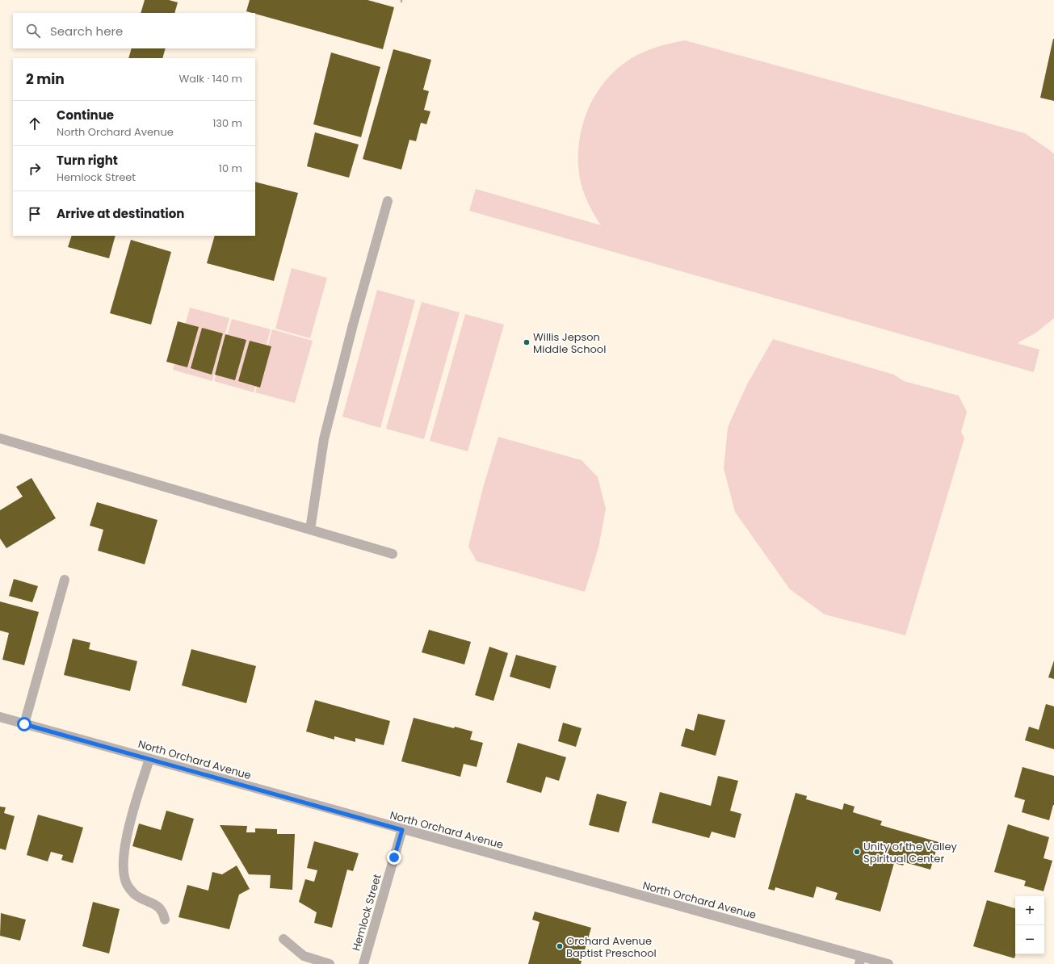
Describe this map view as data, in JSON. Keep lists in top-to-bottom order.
{
  "streets": {
    "street": ["North Orchard Avenue", "Hemlock Street"]
  },
  "crossings": [
    ["North Orchard Avenue", "Hemlock Street"]
  ],
  "places": ["Willis Jepson Middle School", "Unity of the Valley Spiritual Center", "Orchard Avenue Baptist Preschool"],
  "page": {
    "search": "Search here",
    "heading": ["2 min", "Walk · 140 m"],
    "list": [
      ["Continue", "North Orchard Avenue", "130 m"],
      ["Turn right", "Hemlock Street", "10 m"],
      "Arrive at destination"
    ],
    "map_buttons": ["+", "−"]
  }
}
